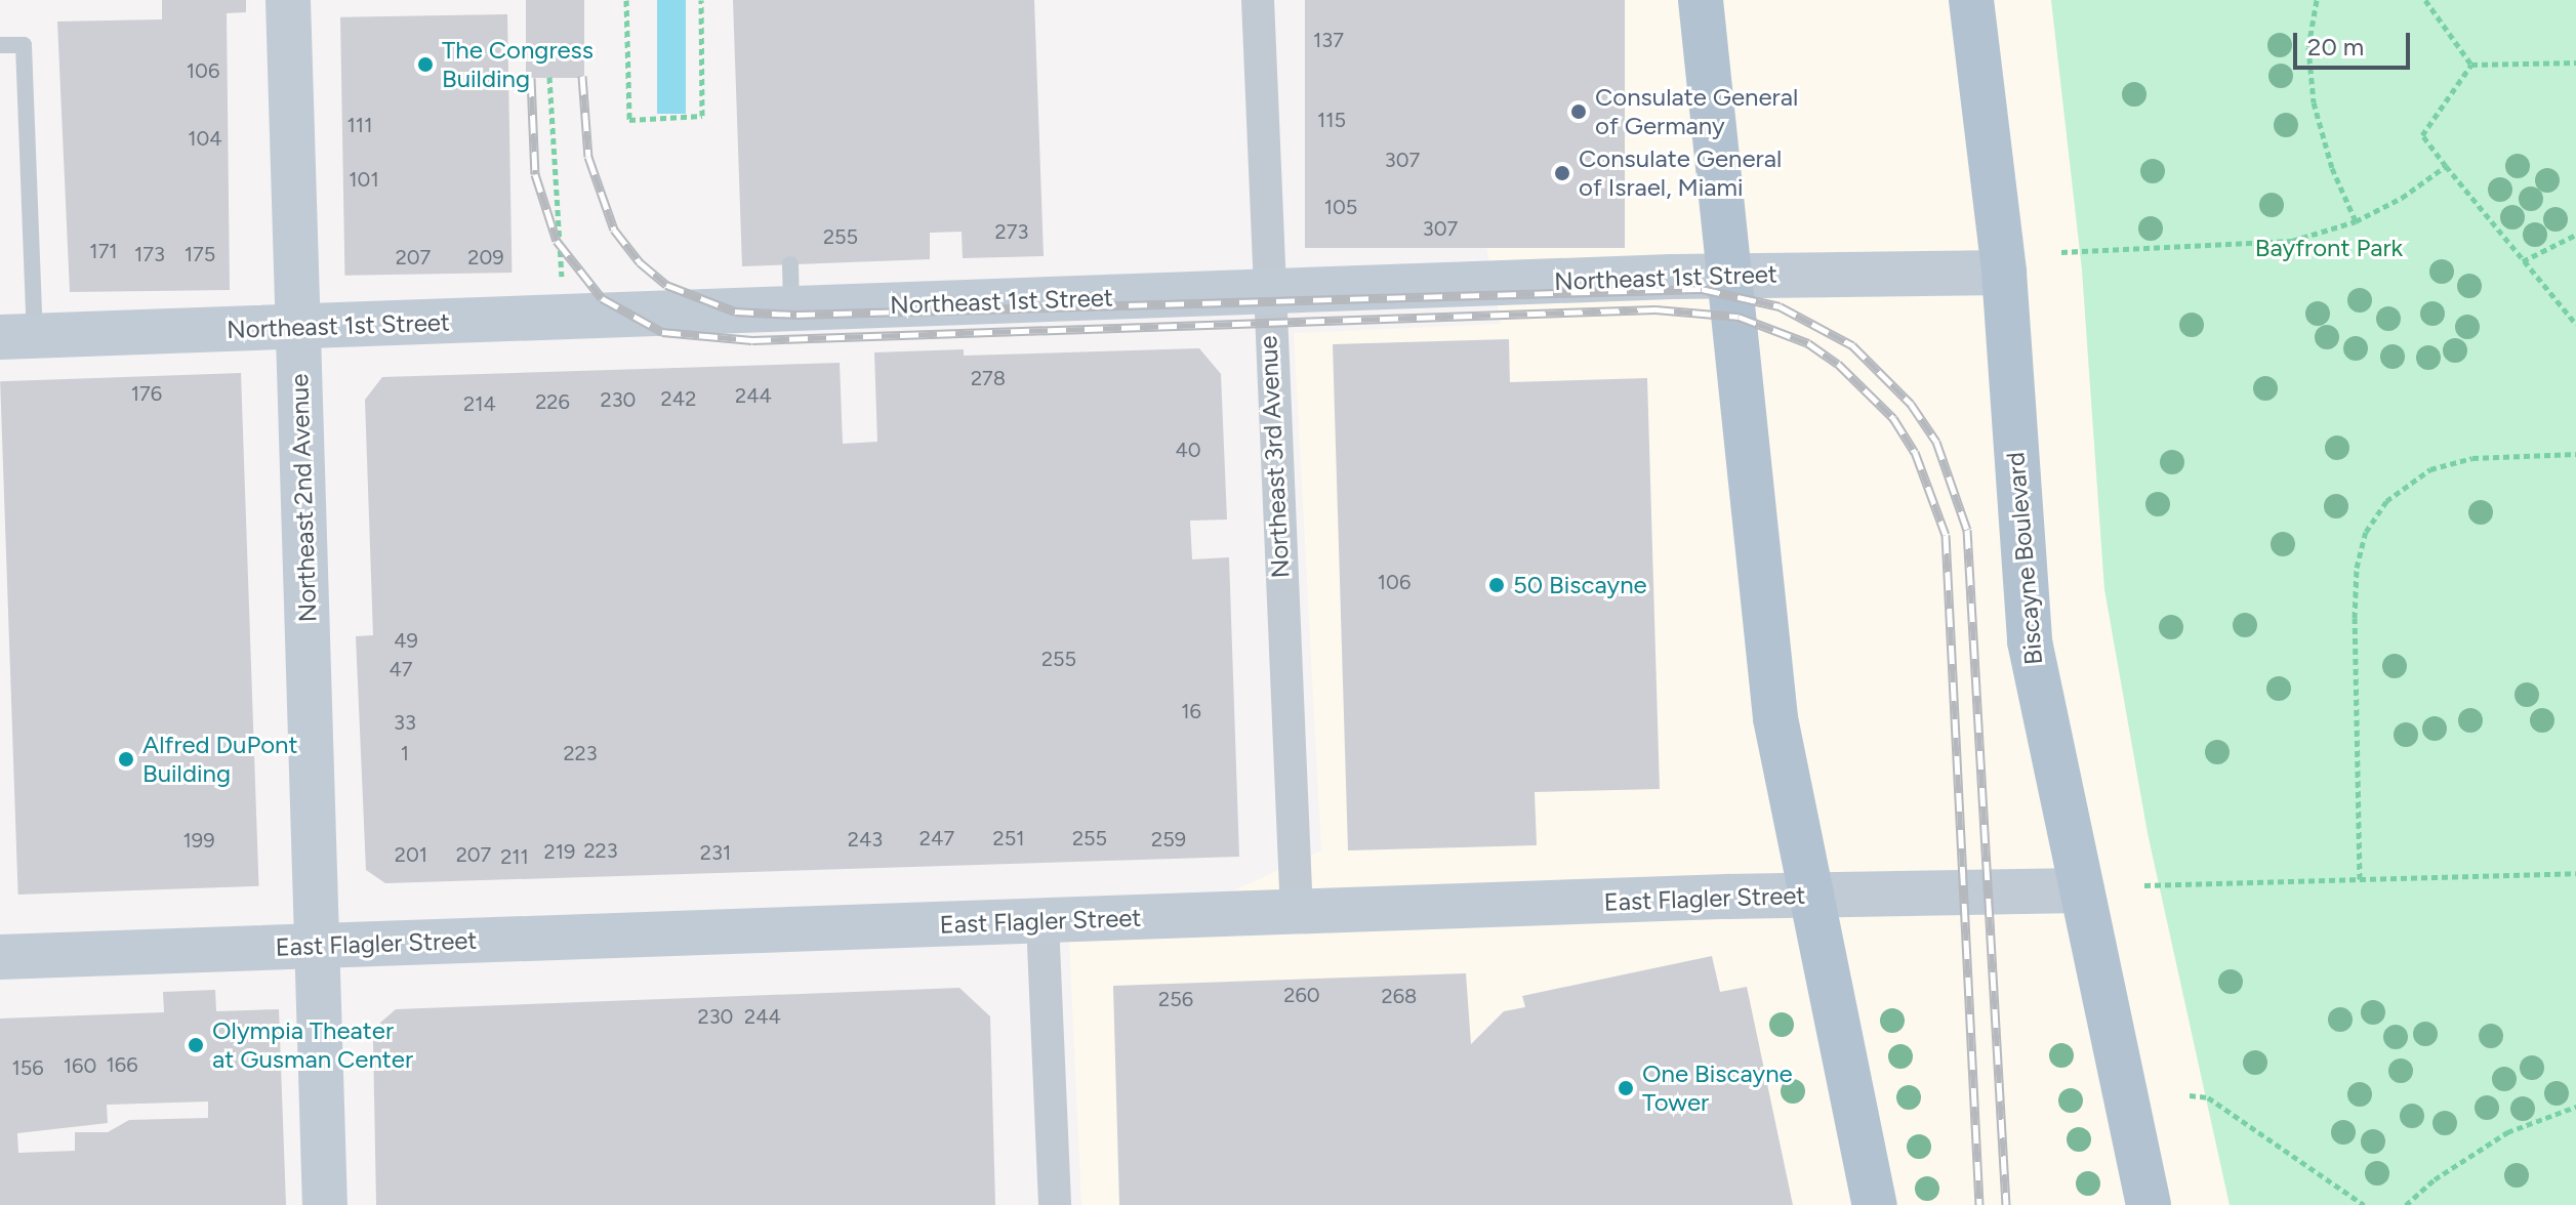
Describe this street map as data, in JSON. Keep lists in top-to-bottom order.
{
  "streets": {
    "main road": [
      "Northeast 1st Street",
      "Northeast 2nd Avenue",
      "Biscayne Boulevard",
      "East Flagler Street"
    ],
    "street": ["Northeast 3rd Avenue"]
  },
  "crossings": [
    ["Northeast 1st Street", "Northeast 3rd Avenue"],
    ["Northeast 1st Street", "Northeast 2nd Avenue"],
    ["Northeast 1st Street", "Biscayne Boulevard"],
    ["Northeast 3rd Avenue", "East Flagler Street"],
    ["Northeast 2nd Avenue", "East Flagler Street"],
    ["Biscayne Boulevard", "East Flagler Street"]
  ],
  "parks": ["Bayfront Park"],
  "places": [
    "The Congress Building",
    "Consulate General of Germany",
    "Consulate General of Israel, Miami",
    "50 Biscayne",
    "Alfred DuPont Building",
    "Olympia Theater at Gusman Center",
    "One Biscayne Tower"
  ],
  "house_numbers": [
    "137",
    "106",
    "115",
    "111",
    "104",
    "307",
    "101",
    "105",
    "307",
    "273",
    "255",
    "171",
    "173",
    "175",
    "207",
    "209",
    "278",
    "176",
    "244",
    "242",
    "230",
    "226",
    "214",
    "40",
    "106",
    "49",
    "255",
    "47",
    "16",
    "33",
    "1",
    "223",
    "247",
    "251",
    "255",
    "243",
    "259",
    "199",
    "223",
    "219",
    "231",
    "201",
    "207",
    "211",
    "260",
    "268",
    "256",
    "230",
    "244",
    "166",
    "160",
    "156"
  ],
  "scale_bar": "20 m"
}
